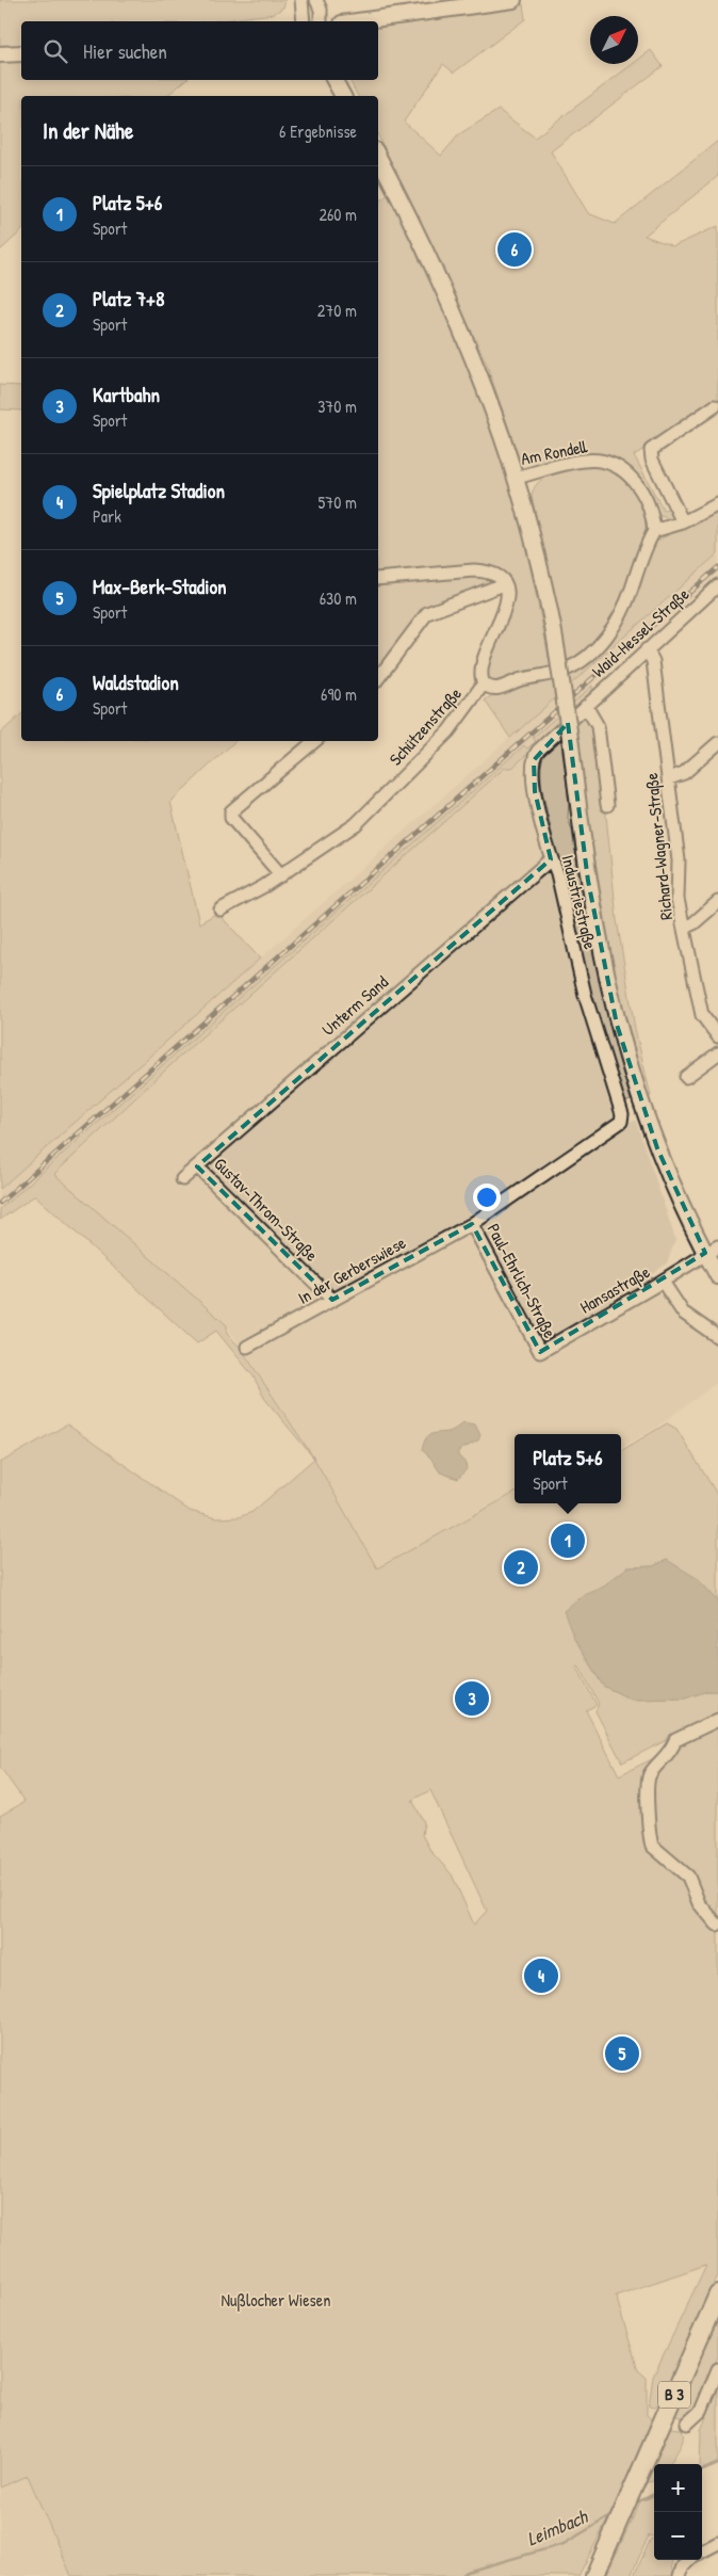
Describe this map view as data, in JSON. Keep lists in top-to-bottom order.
{
  "streets": {
    "highway": ["B 3"],
    "street": [
      "Am Rondell",
      "Waid-Hessel-Straße",
      "Schützenstraße",
      "Richard-Wagner-Straße",
      "Industriestraße",
      "Unterm Sand",
      "Gustav-Throm-Straße",
      "In der Gerberswiese",
      "Paul-Ehrlich-Straße",
      "Hansastraße"
    ]
  },
  "crossings": [
    ["Waid-Hessel-Straße", "Richard-Wagner-Straße"],
    ["Waid-Hessel-Straße", "Industriestraße"],
    ["Industriestraße", "Unterm Sand"],
    ["Industriestraße", "In der Gerberswiese"],
    ["Unterm Sand", "Gustav-Throm-Straße"],
    ["Gustav-Throm-Straße", "In der Gerberswiese"],
    ["In der Gerberswiese", "Paul-Ehrlich-Straße"],
    ["Paul-Ehrlich-Straße", "Hansastraße"]
  ],
  "water": ["Leimbach"],
  "parks": ["Nußlocher Wiesen"],
  "north": "top right",
  "page": {
    "search": "Hier suchen",
    "heading": ["In der Nähe", "6 Ergebnisse"],
    "list": [
      {
        "mark": "1",
        "name": "Platz 5+6",
        "note": "Sport",
        "value": "260 m"
      },
      {
        "mark": "2",
        "name": "Platz 7+8",
        "note": "Sport",
        "value": "270 m"
      },
      {
        "mark": "3",
        "name": "Kartbahn",
        "note": "Sport",
        "value": "370 m"
      },
      {
        "mark": "4",
        "name": "Spielplatz Stadion",
        "note": "Park",
        "value": "570 m"
      },
      {
        "mark": "5",
        "name": "Max-Berk-Stadion",
        "note": "Sport",
        "value": "630 m"
      },
      {
        "mark": "6",
        "name": "Waldstadion",
        "note": "Sport",
        "value": "690 m"
      }
    ],
    "pins": [
      "6",
      "1",
      "2",
      "3",
      "4",
      "5"
    ],
    "popup": ["Platz 5+6", "Sport"],
    "map_buttons": ["+", "−"]
  }
}
